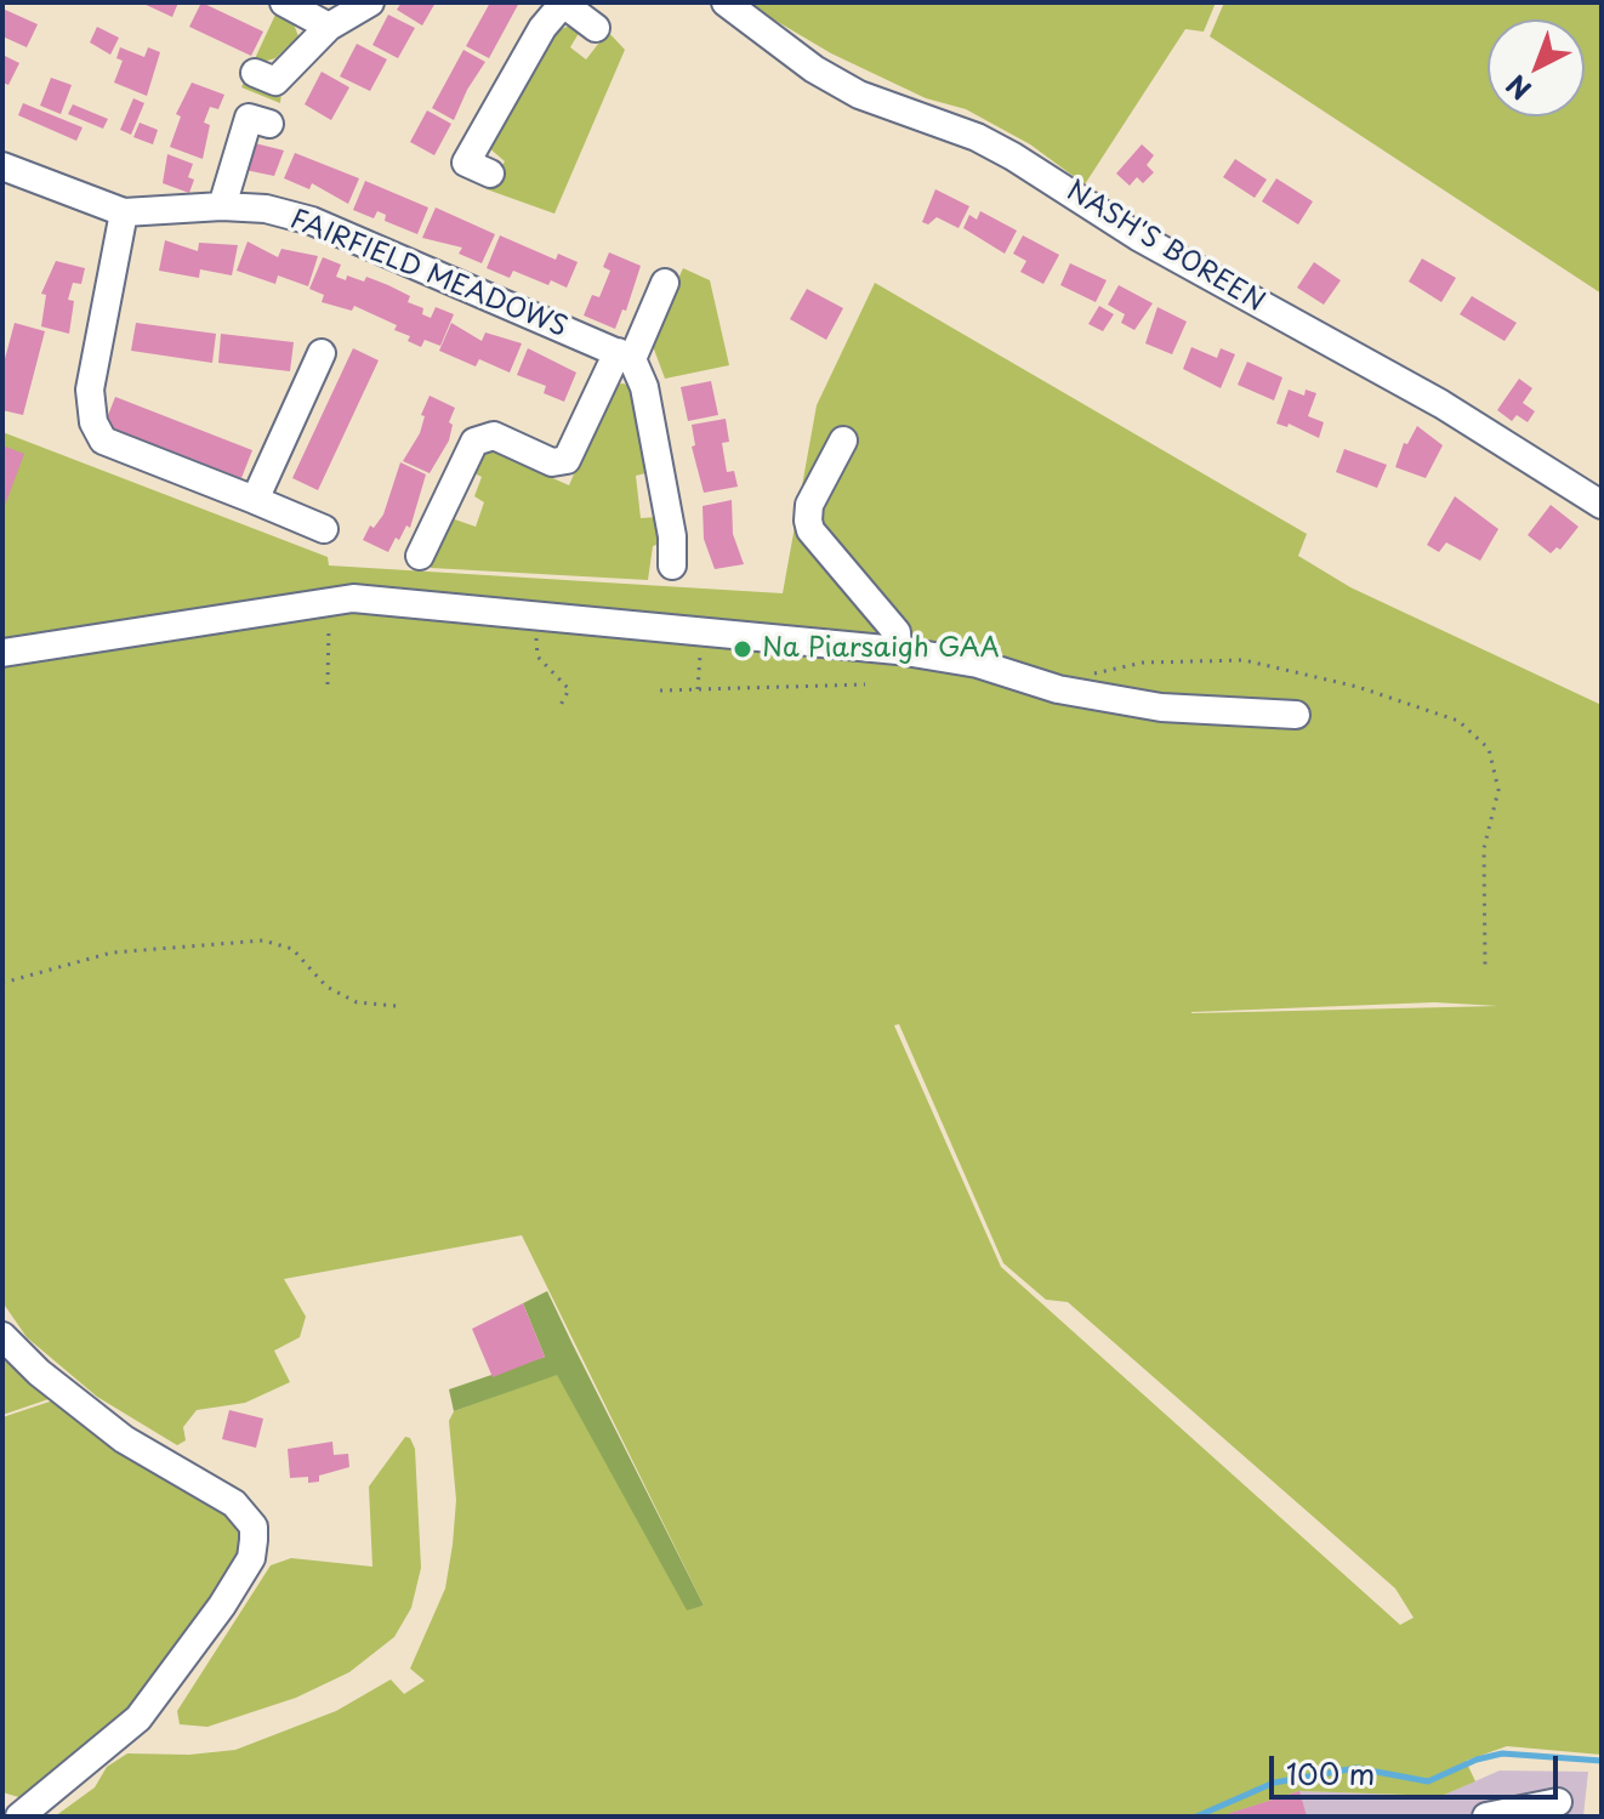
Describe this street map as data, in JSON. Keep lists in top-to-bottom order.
{
  "streets": {
    "street": ["NASH'S BOREEN", "FAIRFIELD MEADOWS"]
  },
  "places": ["Na Piarsaigh GAA"],
  "scale_bar": "100 m",
  "north": "bottom left"
}
